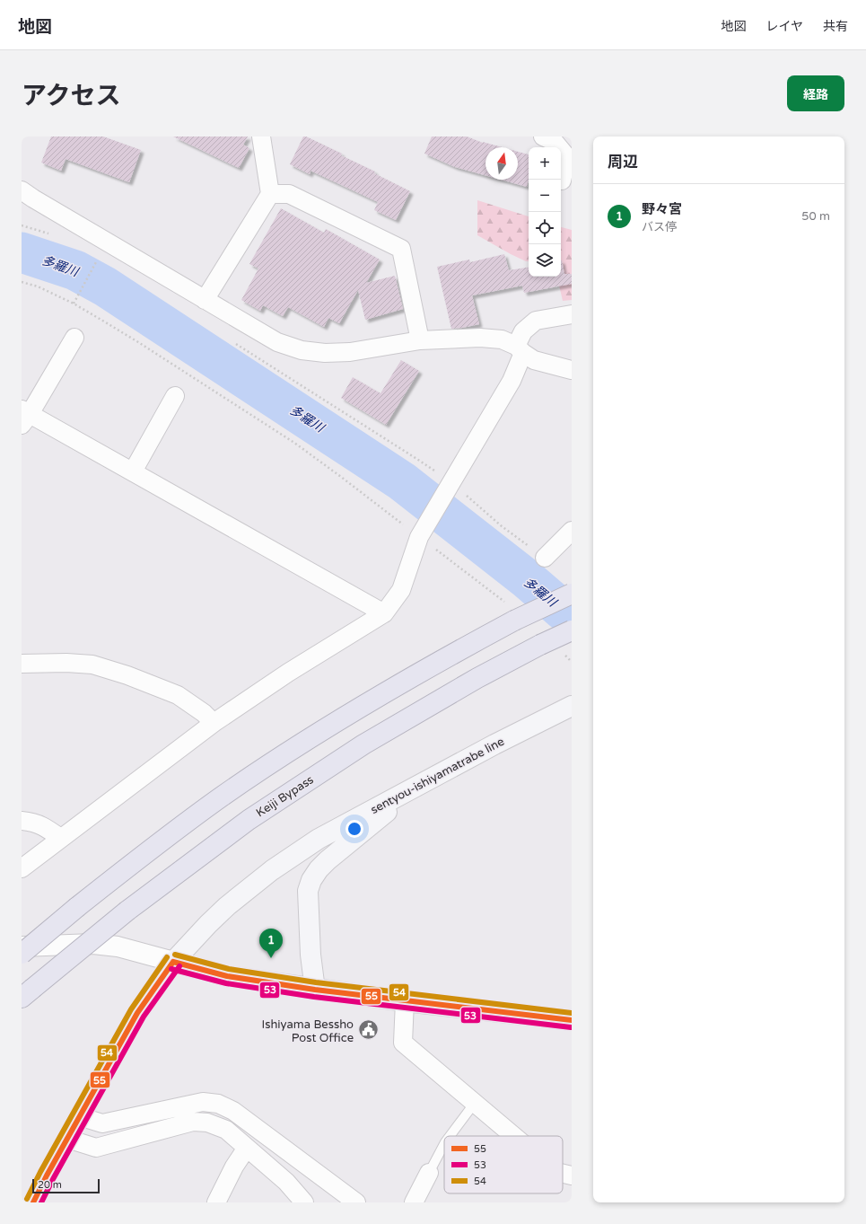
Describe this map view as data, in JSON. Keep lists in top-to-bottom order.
{
  "streets": {
    "highway": ["Keiji Bypass"],
    "main road": ["sentyou-ishiyamatrabe line"]
  },
  "water": ["多羅川"],
  "places": {
    "public building": ["Ishiyama Bessho Post Office"]
  },
  "lines": ["transit line 54", "transit line 55", "transit line 53"],
  "legend": ["55", "53", "54"],
  "scale_bar": "20 m",
  "north": "top",
  "page": {
    "header": "地図",
    "nav": ["地図", "レイヤ", "共有"],
    "title": "アクセス",
    "buttons": "経路",
    "heading": "周辺",
    "map_buttons": ["+", "−"],
    "list": [
      {
        "mark": "1",
        "name": "野々宮",
        "note": "バス停",
        "value": "50 m"
      }
    ],
    "pins": "1",
    "scale": "20 m"
  }
}
